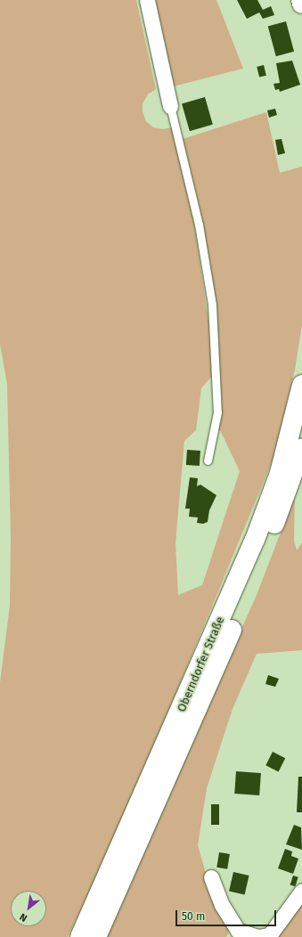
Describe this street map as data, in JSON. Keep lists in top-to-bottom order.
{
  "streets": {
    "main road": ["Oberndorfer Straße"]
  },
  "scale_bar": "50 m",
  "north": "bottom left"
}
